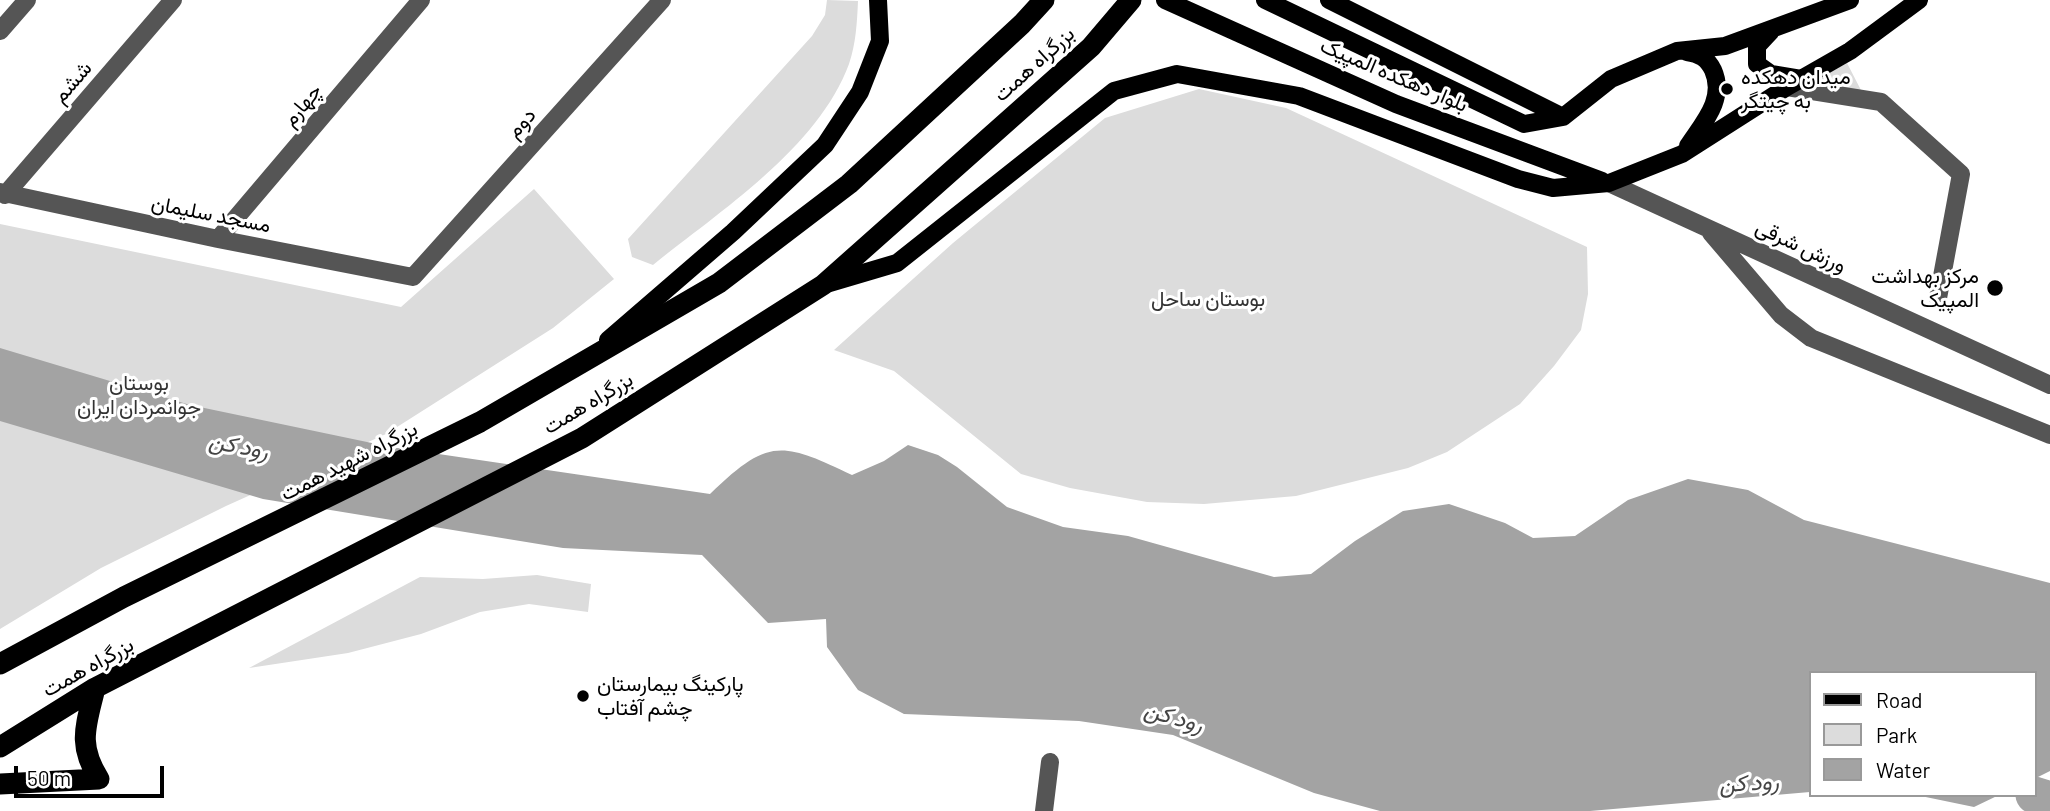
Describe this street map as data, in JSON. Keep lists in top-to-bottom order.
{
  "streets": {
    "highway": ["بزرگراه همت", "بزرگراه شهید همت"],
    "main road": ["بلوار دهکده المپیک"],
    "street": [
      "ششم",
      "چهارم",
      "دوم",
      "مسجد سلیمان",
      "ورزش شرقی"
    ]
  },
  "crossings": [
    ["بزرگراه همت", "بزرگراه شهید همت"],
    ["بلوار دهکده المپیک", "ورزش شرقی"],
    ["ششم", "مسجد سلیمان"],
    ["چهارم", "مسجد سلیمان"],
    ["دوم", "مسجد سلیمان"]
  ],
  "water": ["رود کن"],
  "parks": ["بوستان ساحل", "بوستان جوانمردان ایران"],
  "places": ["میدان دهکده به چیتگر", "مرکز بهداشت المپیک", "پاركينگ بيمارستان چشم آفتاب"],
  "legend": ["Road", "Park", "Water"],
  "scale_bar": "50 m"
}
